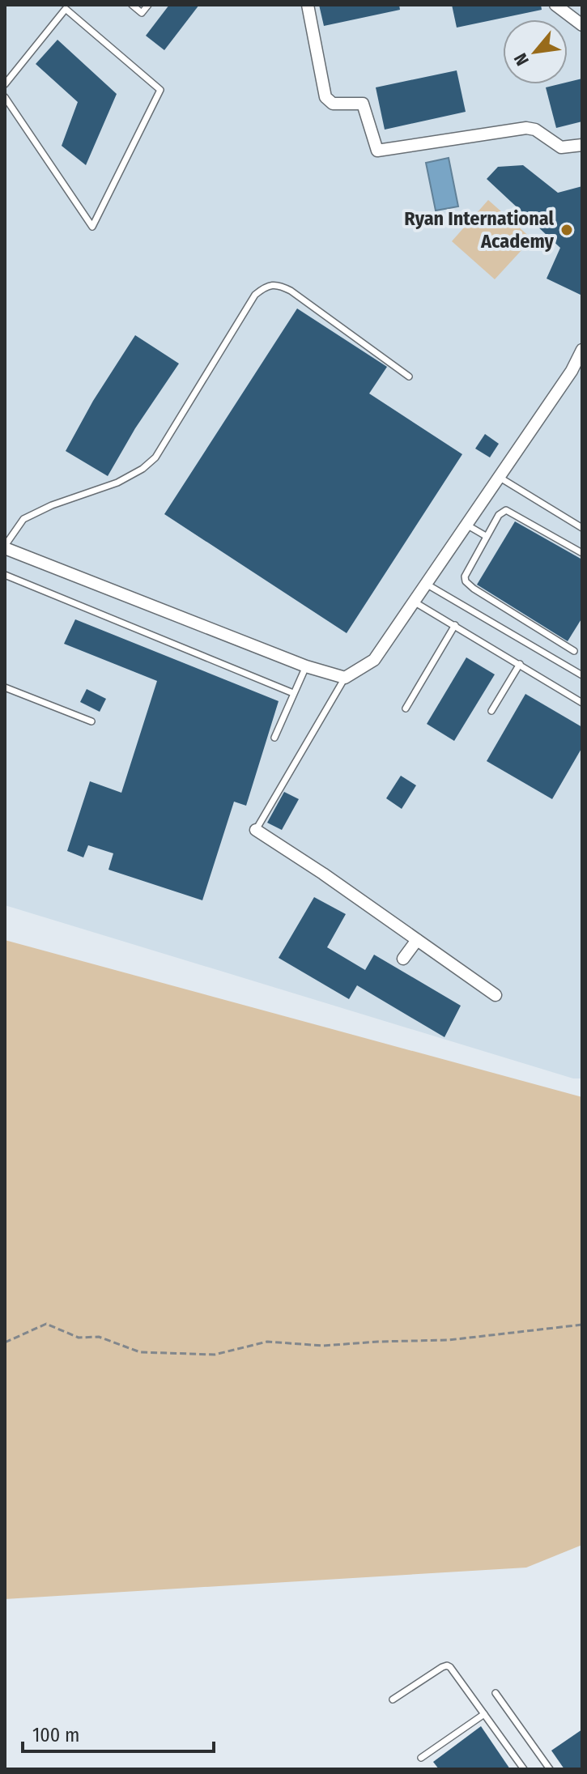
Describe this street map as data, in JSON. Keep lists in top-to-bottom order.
{
  "places": ["Ryan International Academy"],
  "scale_bar": "100 m",
  "north": "bottom left"
}
